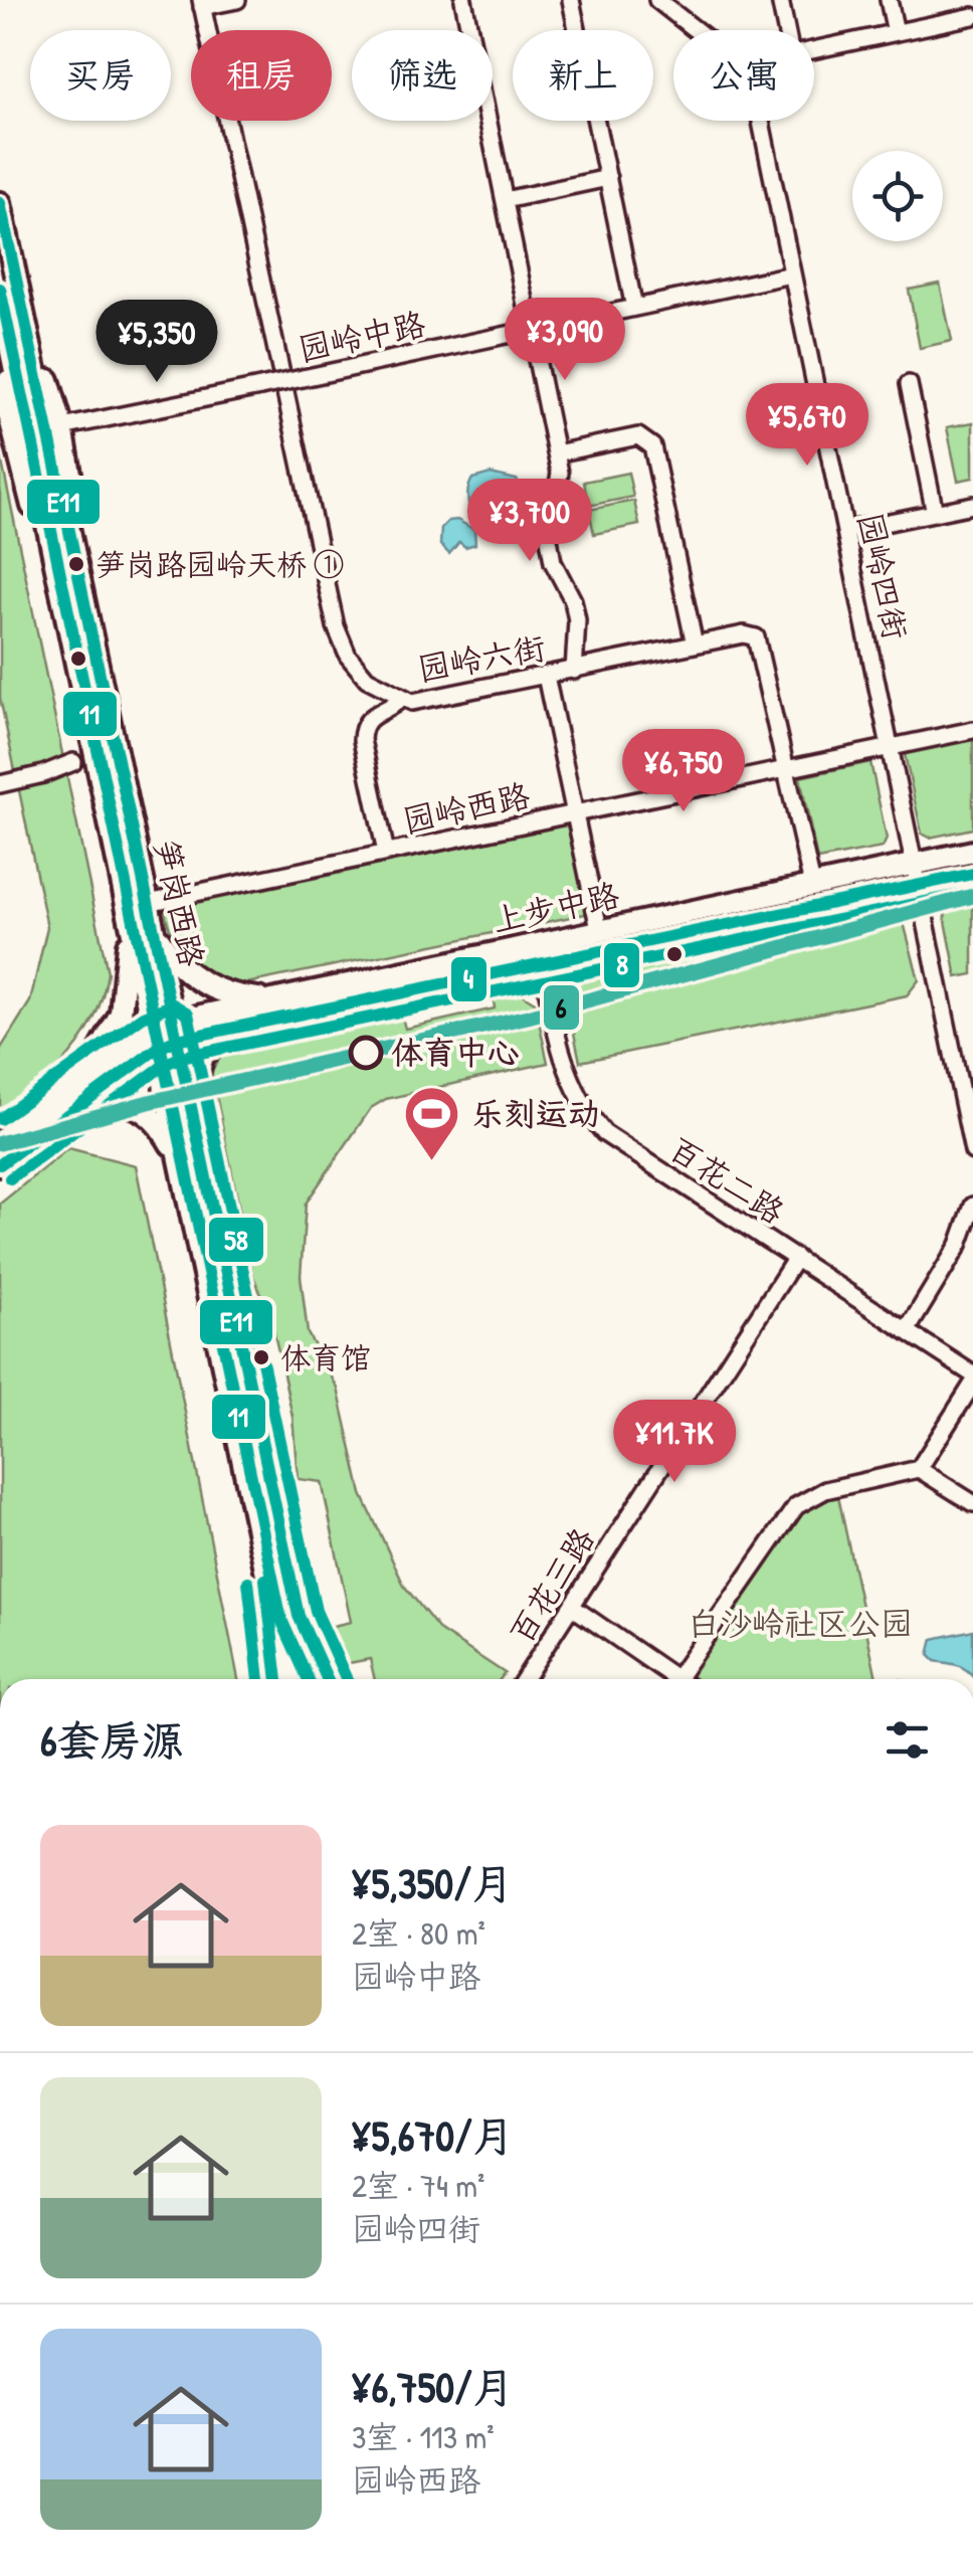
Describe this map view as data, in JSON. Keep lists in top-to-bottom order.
{
  "streets": {
    "main road": ["笋岗西路", "上步中路"],
    "street": [
      "园岭中路",
      "园岭四街",
      "园岭六街",
      "园岭西路",
      "百花二路",
      "百花三路"
    ]
  },
  "crossings": [
    ["园岭中路", "园岭四街"],
    ["园岭四街", "园岭西路"],
    ["园岭四街", "上步中路"],
    ["园岭六街", "园岭西路"],
    ["园岭六街", "上步中路"],
    ["园岭西路", "笋岗西路"],
    ["笋岗西路", "上步中路"],
    ["上步中路", "百花二路"],
    ["百花二路", "百花三路"]
  ],
  "parks": ["白沙岭社区公园"],
  "places": {
    "other": ["笋岗路园岭天桥 ①", "体育中心", "体育馆"],
    "sports": ["乐刻运动"]
  },
  "lines": [
    "transit line E11",
    "transit line 11",
    "transit line 4",
    "transit line 8",
    "transit line 6",
    "transit line 58"
  ],
  "page": {
    "chip": [
      "买房",
      "租房",
      "筛选",
      "新上",
      "公寓"
    ],
    "price": [
      "¥3,090",
      "¥5,350",
      "¥5,670",
      "¥3,700",
      "¥6,750",
      "¥11.7K"
    ],
    "heading": "6套房源",
    "list": [
      {
        "name": "¥5,350/月",
        "note": "2室 · 80 m² · 园岭中路"
      },
      {
        "name": "¥5,670/月",
        "note": "2室 · 74 m² · 园岭四街"
      },
      {
        "name": "¥6,750/月",
        "note": "3室 · 113 m² · 园岭西路"
      }
    ]
  }
}
